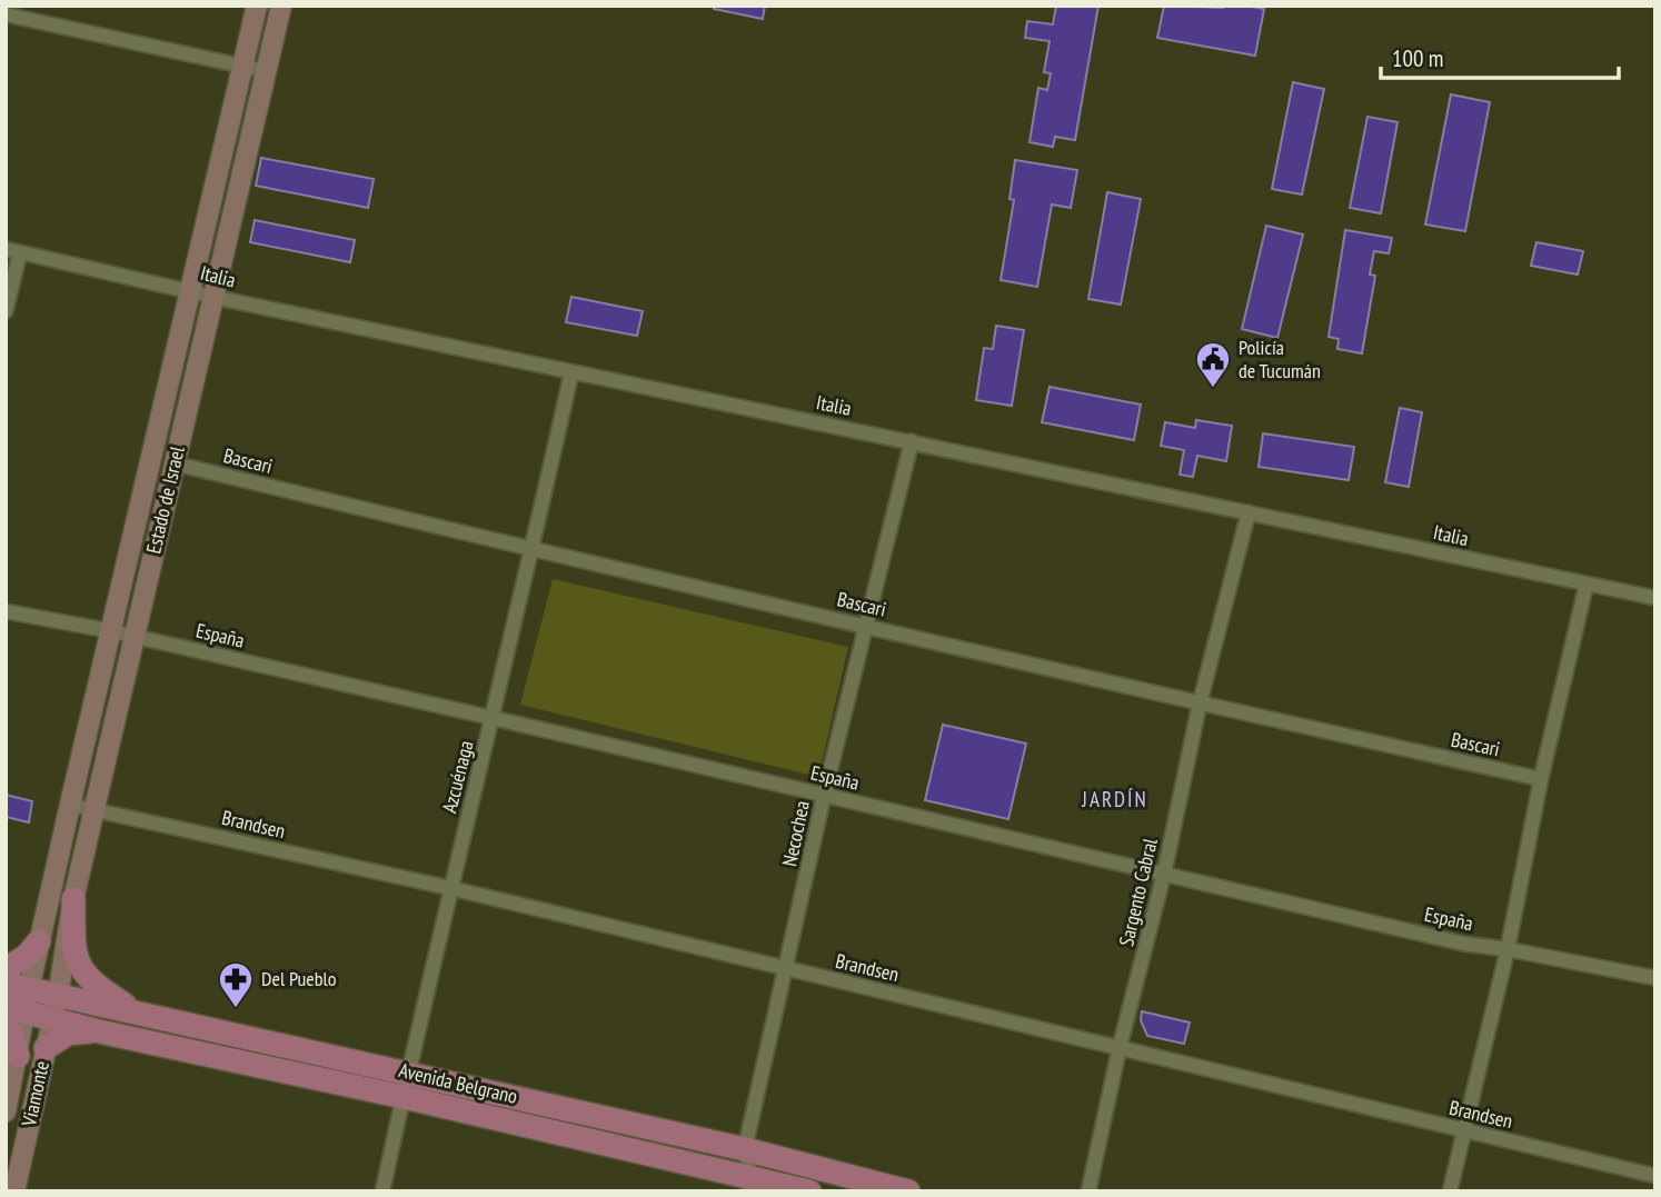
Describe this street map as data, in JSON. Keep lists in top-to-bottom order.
{
  "streets": {
    "main road": ["Estado de Israel", "Avenida Belgrano", "Viamonte"],
    "street": [
      "Italia",
      "Bascari",
      "España",
      "Azcuénaga",
      "Brandsen",
      "Necochea",
      "Sargento Cabral"
    ]
  },
  "crossings": [
    ["Italia", "Estado de Israel"],
    ["Italia", "Azcuénaga"],
    ["Italia", "Necochea"],
    ["Italia", "Sargento Cabral"],
    ["Bascari", "Estado de Israel"],
    ["Bascari", "Azcuénaga"],
    ["Bascari", "Necochea"],
    ["Bascari", "Sargento Cabral"],
    ["Estado de Israel", "España"],
    ["Estado de Israel", "Brandsen"],
    ["Estado de Israel", "Avenida Belgrano"],
    ["Estado de Israel", "Viamonte"],
    ["España", "Azcuénaga"],
    ["España", "Necochea"],
    ["España", "Sargento Cabral"],
    ["Azcuénaga", "Brandsen"],
    ["Azcuénaga", "Avenida Belgrano"],
    ["Brandsen", "Necochea"],
    ["Brandsen", "Sargento Cabral"],
    ["Necochea", "Avenida Belgrano"],
    ["Avenida Belgrano", "Viamonte"]
  ],
  "districts": ["JARDÍN"],
  "places": {
    "public building": ["Policía de Tucumán"],
    "pharmacy": ["Del Pueblo"]
  },
  "scale_bar": "100 m"
}
